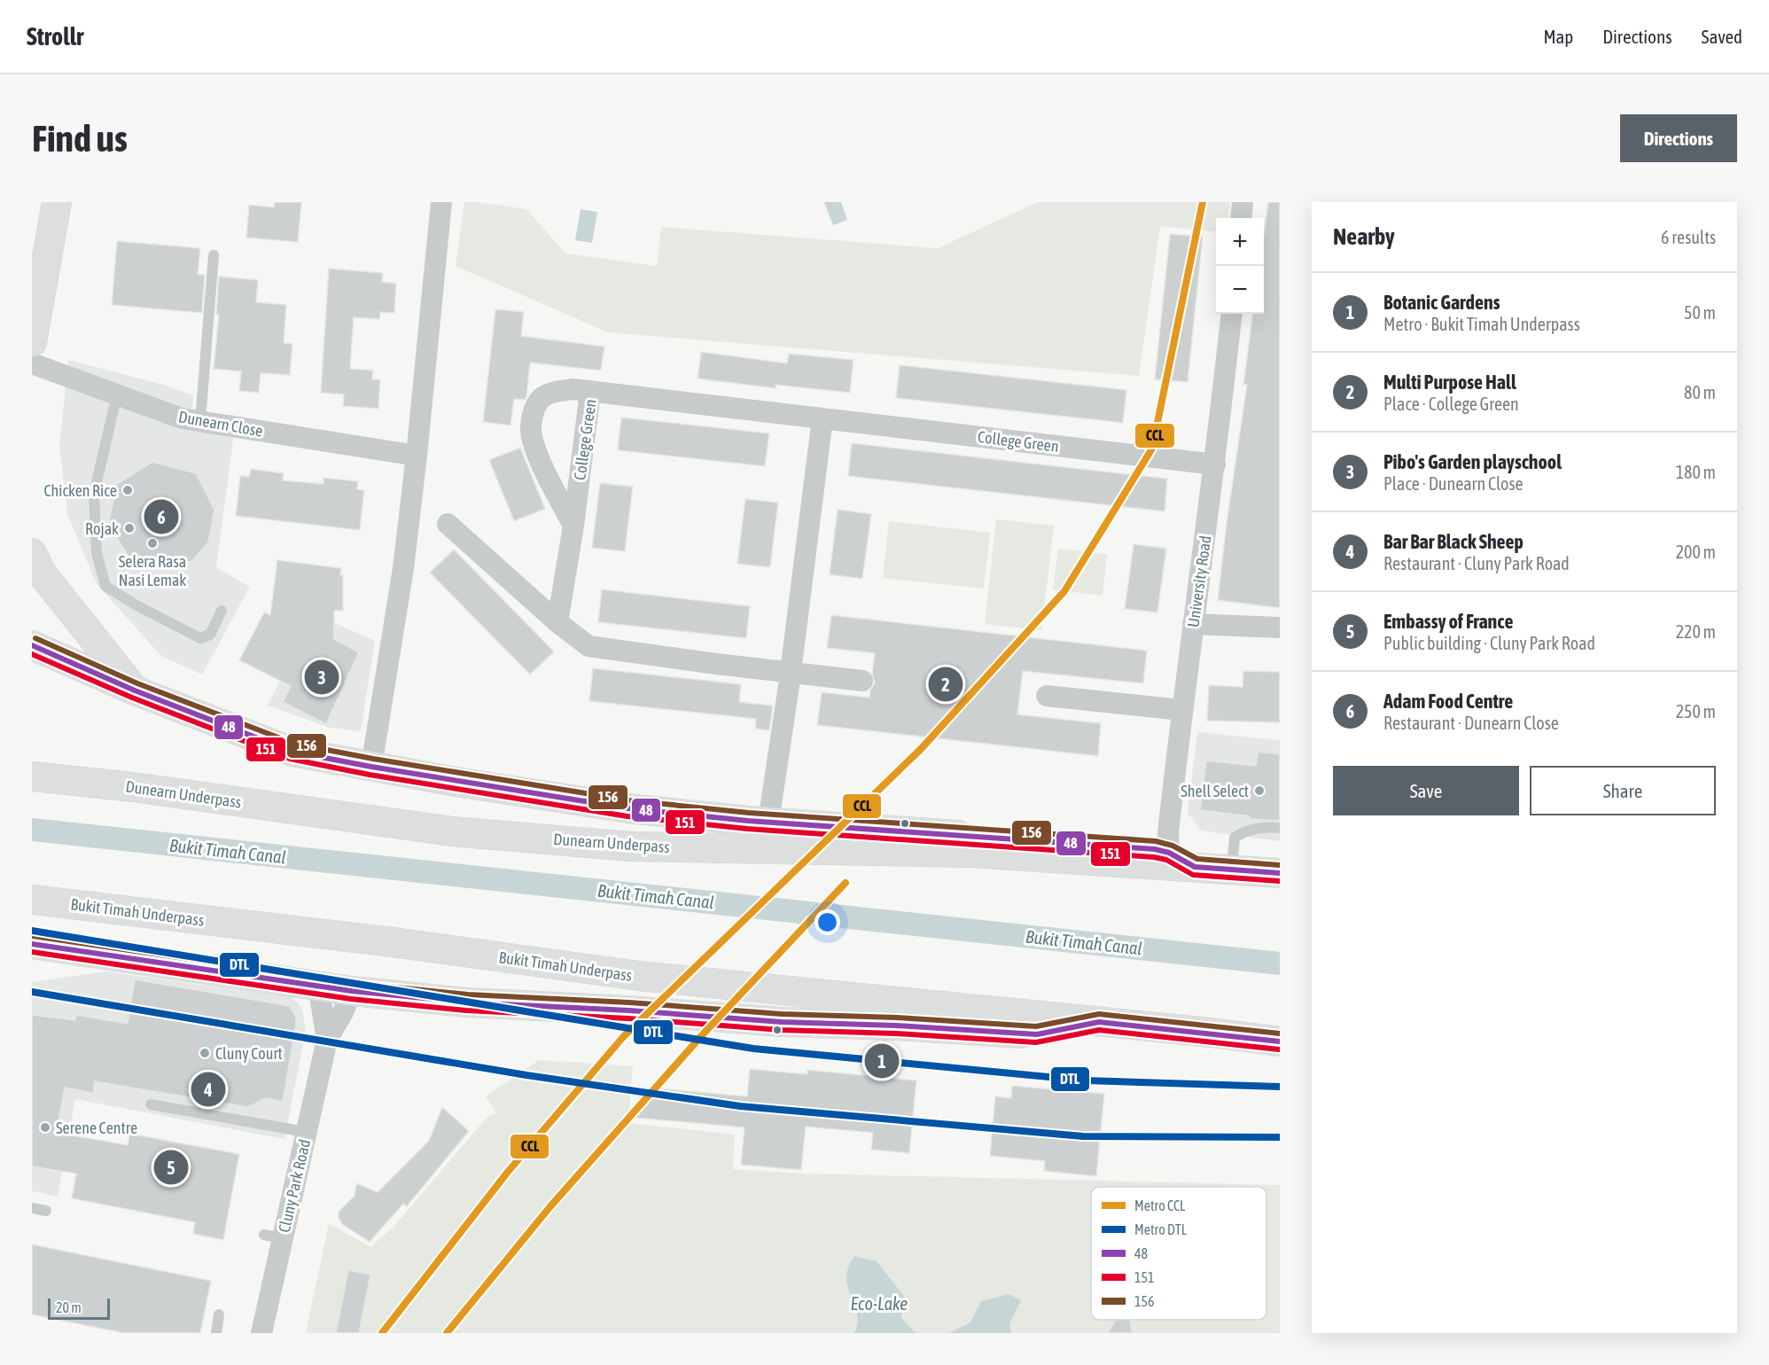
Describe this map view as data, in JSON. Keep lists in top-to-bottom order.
{
  "streets": {
    "highway": ["Dunearn Underpass", "Bukit Timah Underpass"],
    "street": [
      "Dunearn Close",
      "College Green",
      "University Road",
      "Cluny Park Road"
    ]
  },
  "crossings": [
    ["College Green", "University Road"]
  ],
  "water": ["Bukit Timah Canal", "Eco-Lake"],
  "places": [
    "Chicken Rice",
    "Rojak",
    "Selera Rasa Nasi Lemak",
    "Shell Select",
    "Cluny Court",
    "Serene Centre"
  ],
  "lines": [
    "metro line CCL",
    "transit line 156",
    "transit line 48",
    "transit line 151",
    "metro line DTL"
  ],
  "legend": [
    "Metro CCL",
    "Metro DTL",
    "48",
    "151",
    "156"
  ],
  "scale_bar": "20 m",
  "page": {
    "header": "Strollr",
    "nav": ["Map", "Directions", "Saved"],
    "buttons": [
      "Directions",
      ["Save", "Share"]
    ],
    "title": "Find us",
    "heading": ["Nearby", "6 results"],
    "map_buttons": ["+", "−"],
    "list": [
      {
        "mark": "1",
        "name": "Botanic Gardens",
        "note": "Metro · Bukit Timah Underpass",
        "value": "50 m"
      },
      {
        "mark": "2",
        "name": "Multi Purpose Hall",
        "note": "Place · College Green",
        "value": "80 m"
      },
      {
        "mark": "3",
        "name": "Pibo's Garden playschool",
        "note": "Place · Dunearn Close",
        "value": "180 m"
      },
      {
        "mark": "4",
        "name": "Bar Bar Black Sheep",
        "note": "Restaurant · Cluny Park Road",
        "value": "200 m"
      },
      {
        "mark": "5",
        "name": "Embassy of France",
        "note": "Public building · Cluny Park Road",
        "value": "220 m"
      },
      {
        "mark": "6",
        "name": "Adam Food Centre",
        "note": "Restaurant · Dunearn Close",
        "value": "250 m"
      }
    ],
    "pins": [
      "6",
      "3",
      "2",
      "1",
      "4",
      "5"
    ],
    "scale": "20 m"
  }
}
